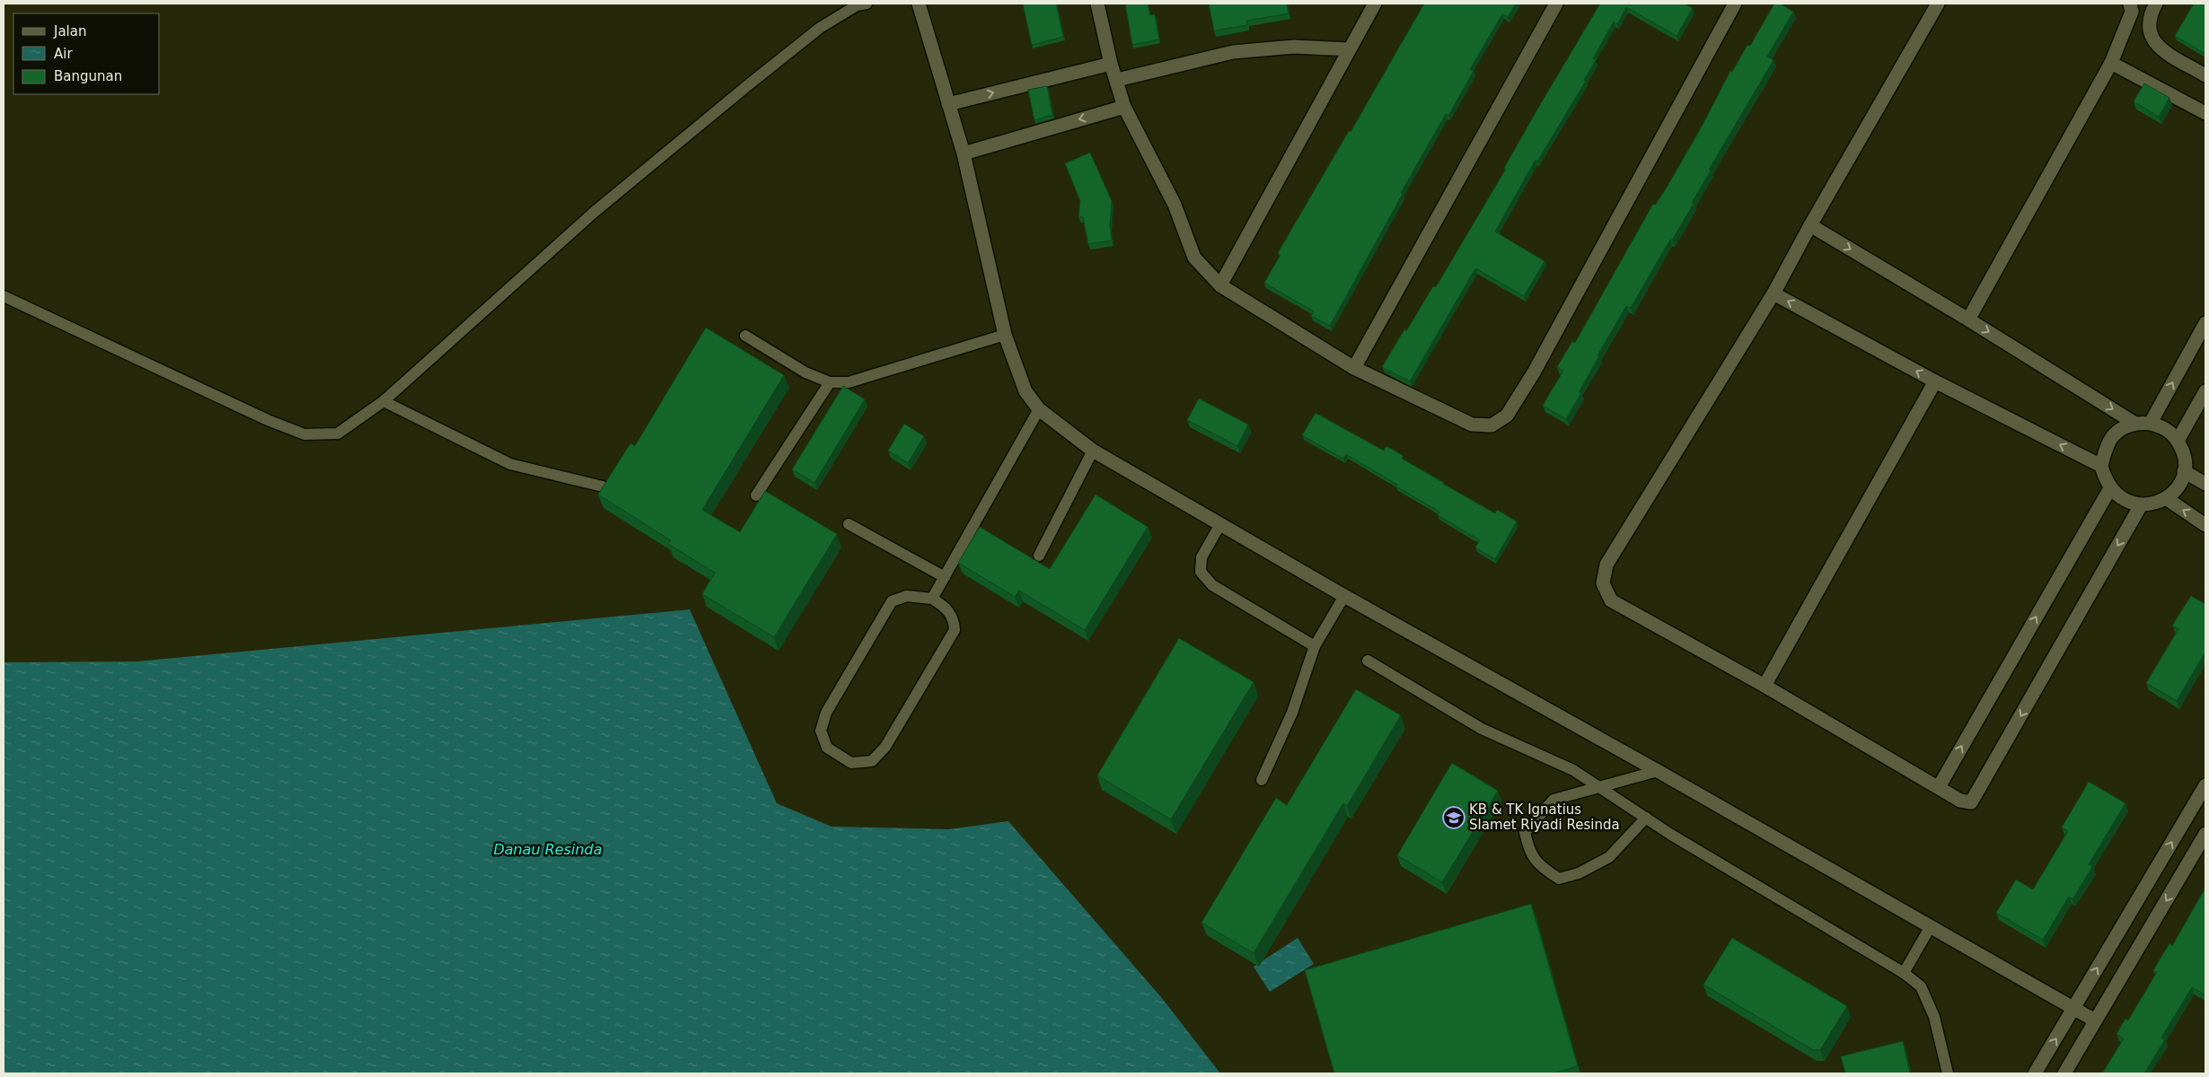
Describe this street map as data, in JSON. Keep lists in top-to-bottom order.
{
  "water": ["Danau Resinda"],
  "places": {
    "school or university": ["KB & TK Ignatius Slamet Riyadi Resinda"]
  },
  "legend": ["Jalan", "Air", "Bangunan"]
}
